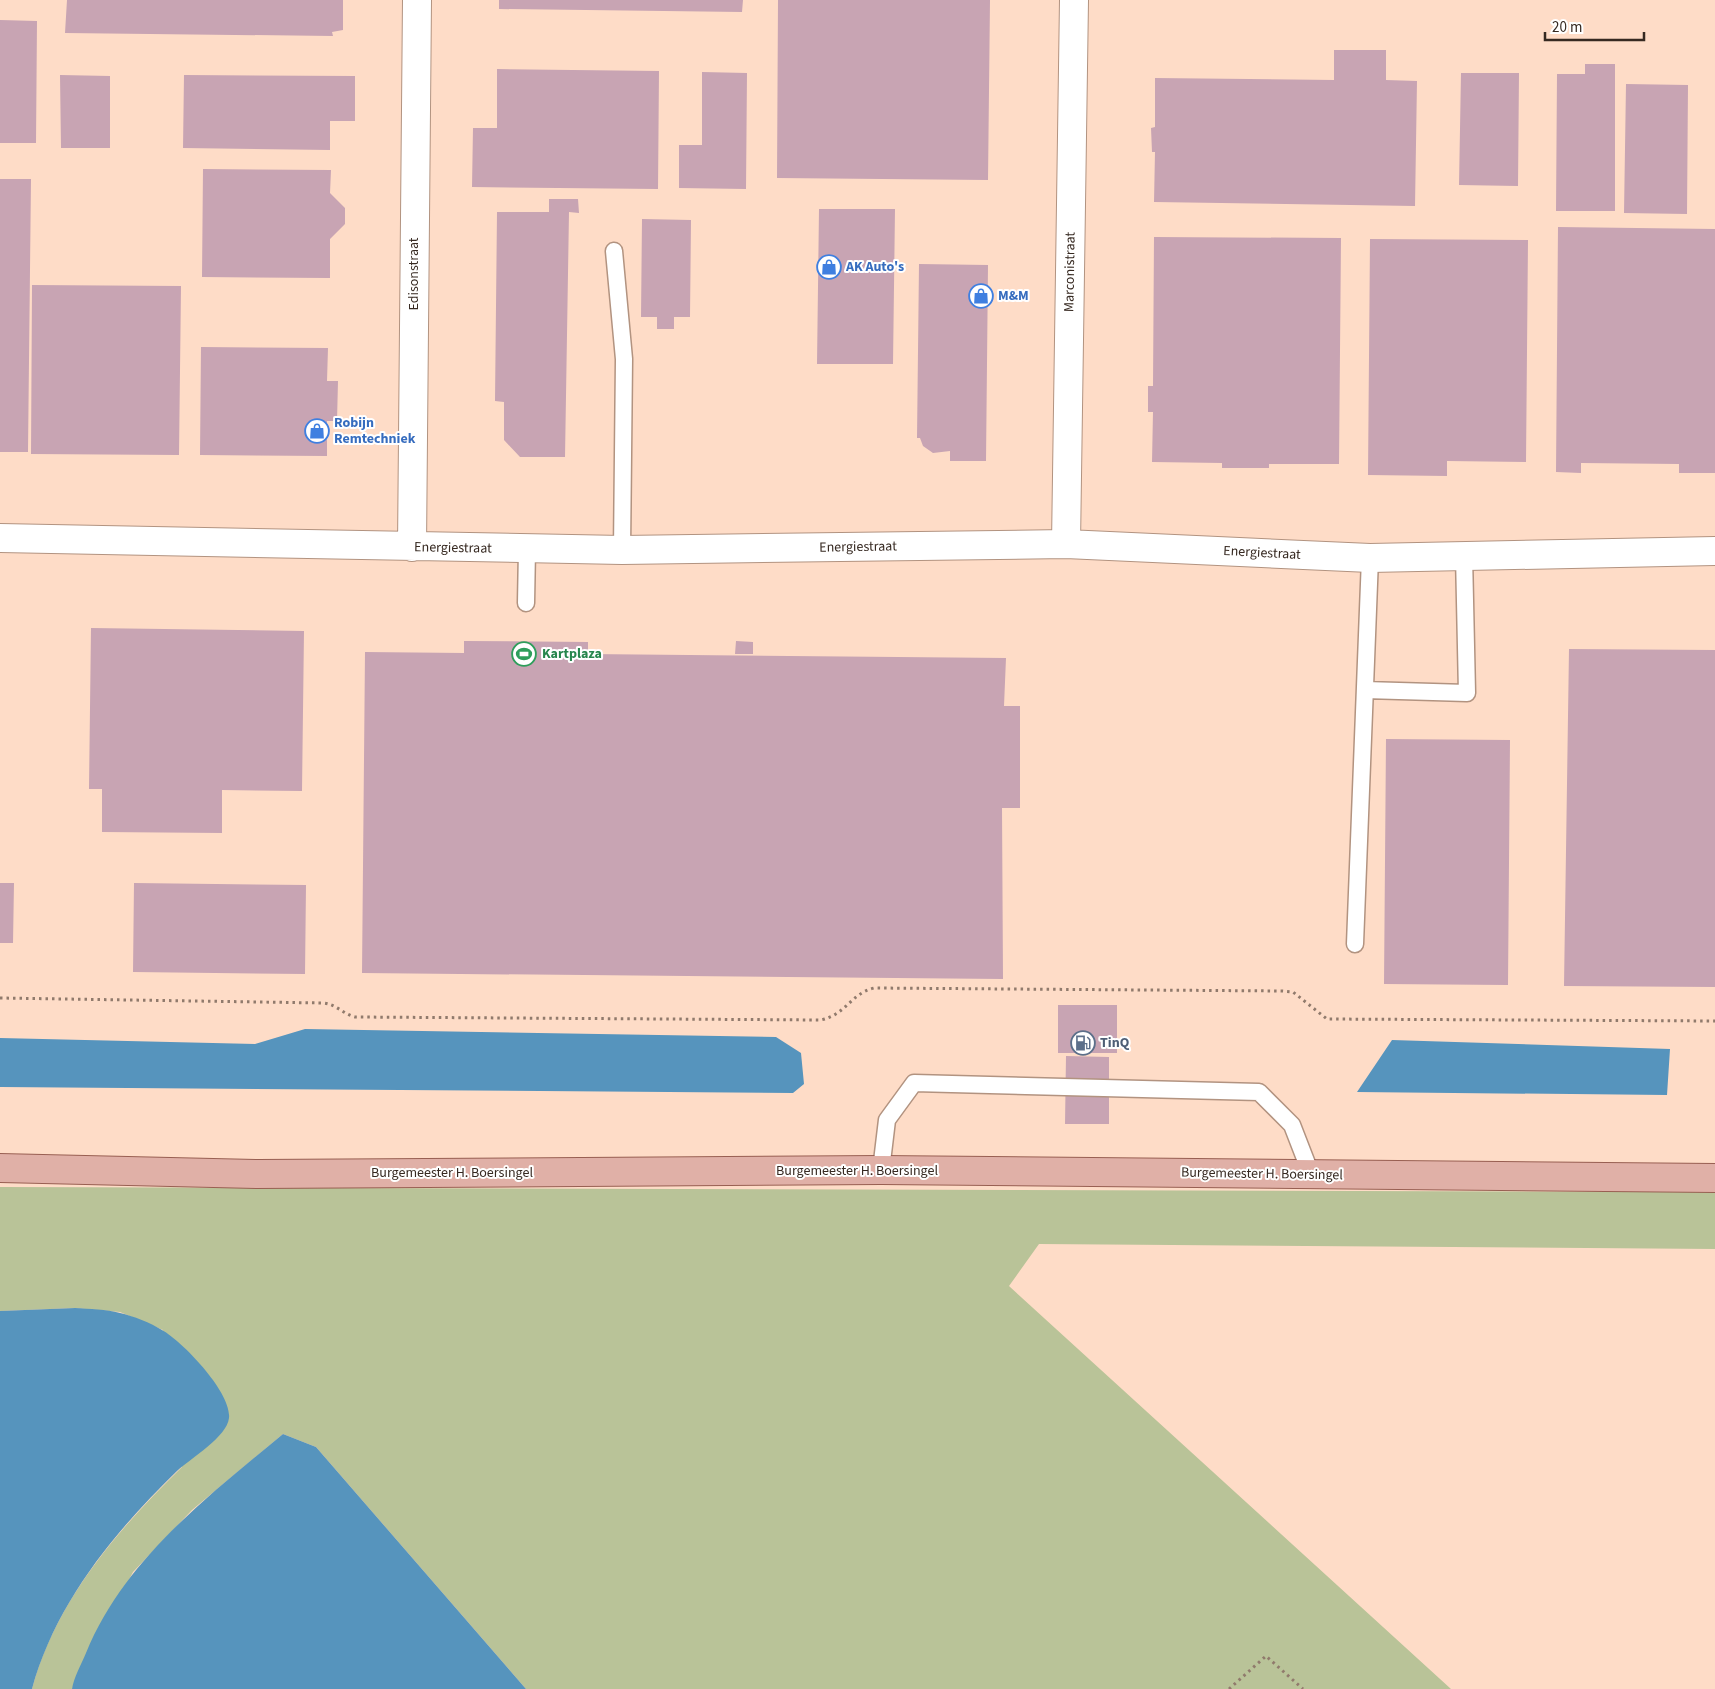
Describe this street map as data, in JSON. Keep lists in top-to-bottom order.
{
  "streets": {
    "main road": ["Burgemeester H. Boersingel"],
    "street": ["Marconistraat", "Edisonstraat", "Energiestraat"]
  },
  "crossings": [
    ["Marconistraat", "Energiestraat"],
    ["Edisonstraat", "Energiestraat"]
  ],
  "places": {
    "shop": ["AK Auto's", "M&M", "Robijn Remtechniek"],
    "sports": ["Kartplaza"],
    "fuel station": ["TinQ"]
  },
  "scale_bar": "20 m"
}
